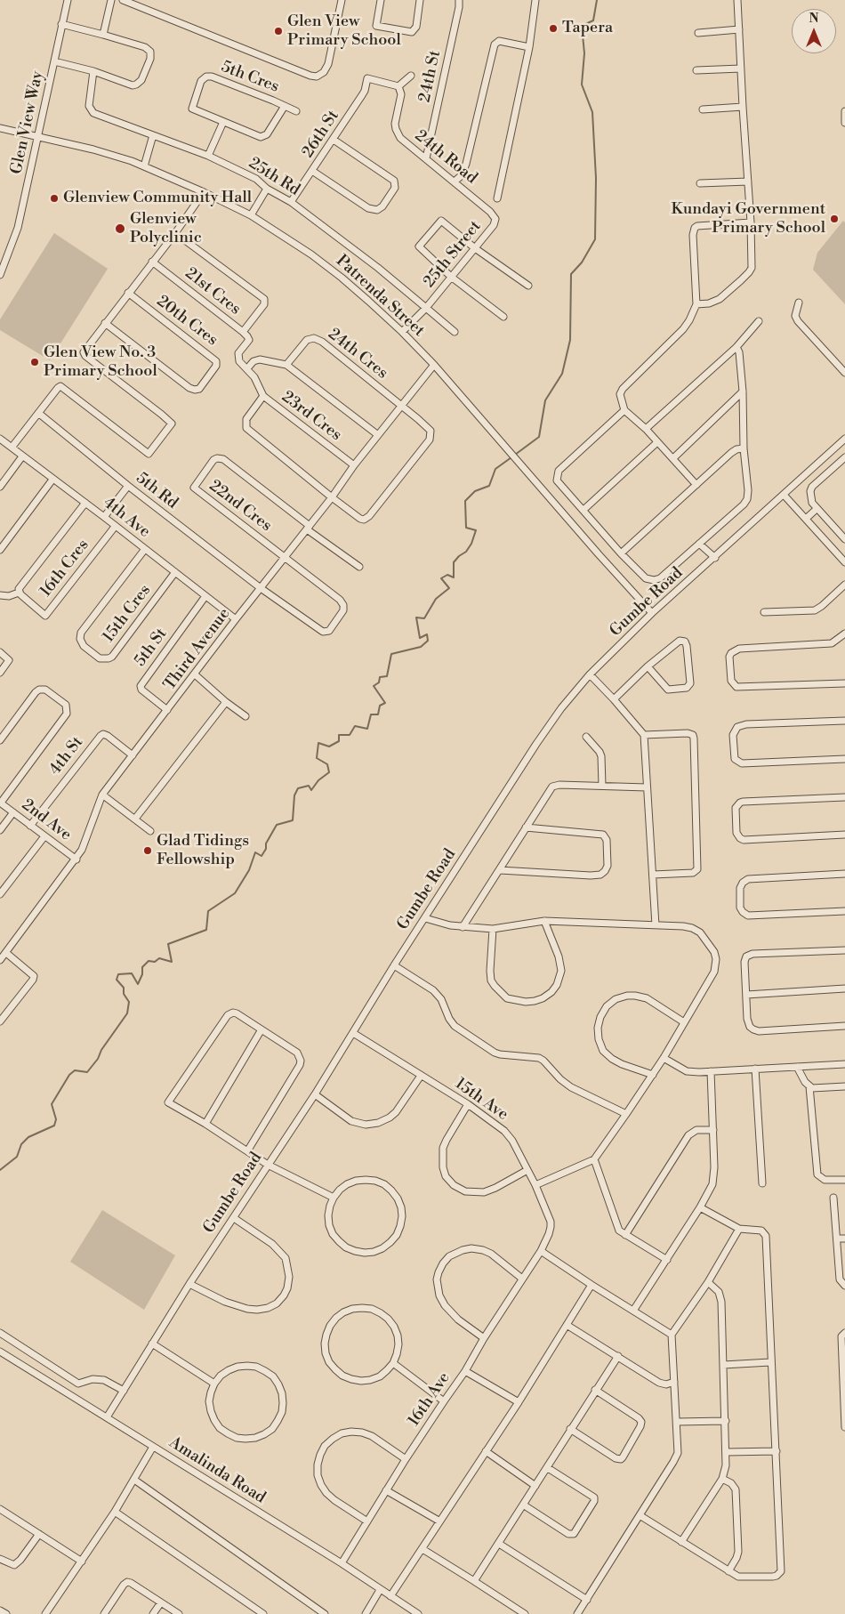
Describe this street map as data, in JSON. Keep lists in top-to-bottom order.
{
  "streets": {
    "street": [
      "24th St",
      "5th Cres",
      "Glen View Way",
      "26th St",
      "24th Road",
      "25th Rd",
      "25th Street",
      "21st Cres",
      "Patrenda Street",
      "20th Cres",
      "24th Cres",
      "23rd Cres",
      "5th Rd",
      "22nd Cres",
      "4th Ave",
      "16th Cres",
      "Gumbe Road",
      "15th Cres",
      "5th St",
      "Third Avenue",
      "4th St",
      "2nd Ave",
      "15th Ave",
      "16th Ave",
      "Amalinda Road"
    ]
  },
  "crossings": [
    ["24th St", "24th Road"],
    ["Glen View Way", "Patrenda Street"],
    ["26th St", "24th Road"],
    ["26th St", "25th Rd"],
    ["24th Road", "25th Street"],
    ["25th Rd", "25th Street"],
    ["Patrenda Street", "Gumbe Road"],
    ["Patrenda Street", "Third Avenue"],
    ["24th Cres", "23rd Cres"],
    ["24th Cres", "Third Avenue"],
    ["23rd Cres", "Third Avenue"],
    ["5th Rd", "22nd Cres"],
    ["5th Rd", "Third Avenue"],
    ["22nd Cres", "Third Avenue"],
    ["4th Ave", "16th Cres"],
    ["4th Ave", "15th Cres"],
    ["4th Ave", "5th St"],
    ["4th Ave", "Third Avenue"],
    ["Gumbe Road", "15th Ave"],
    ["Gumbe Road", "Amalinda Road"],
    ["5th St", "Third Avenue"],
    ["Third Avenue", "4th St"],
    ["Third Avenue", "2nd Ave"],
    ["4th St", "2nd Ave"],
    ["15th Ave", "16th Ave"],
    ["16th Ave", "Amalinda Road"]
  ],
  "places": [
    "Tapera",
    "Glen View Primary School",
    "Glenview Community Hall",
    "Kundayi Government Primary School",
    "Glenview Polyclinic",
    "Glen View No. 3 Primary School",
    "Glad Tidings Fellowship"
  ],
  "north": "top"
}
